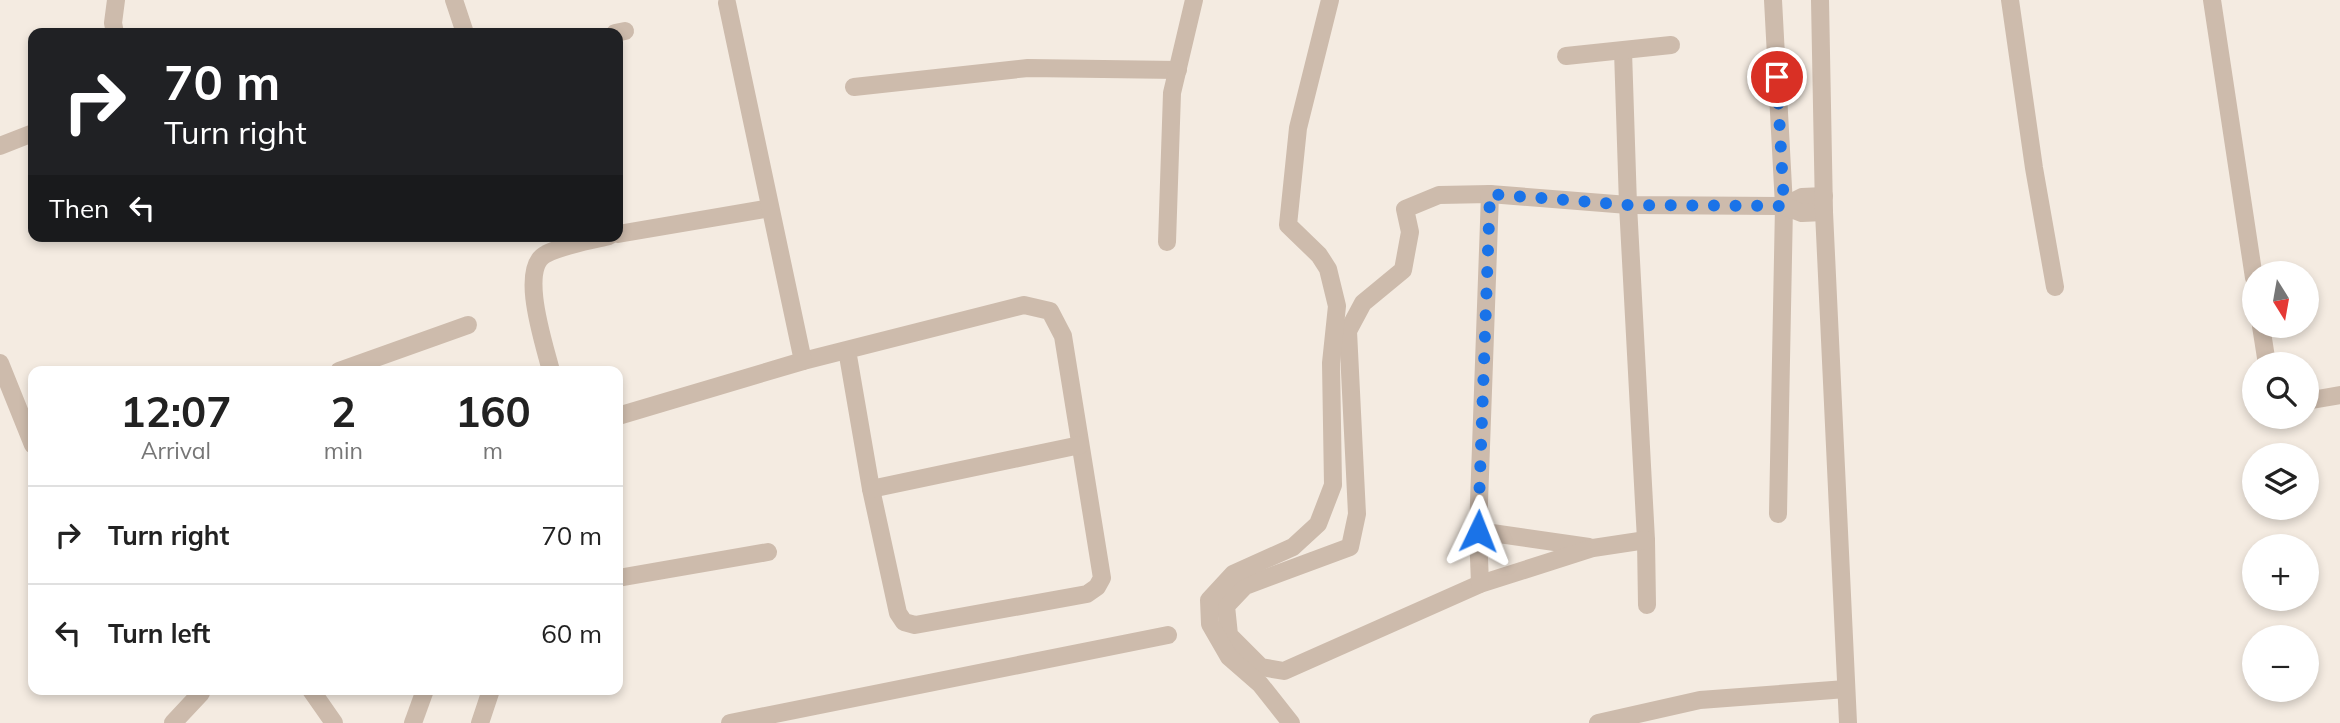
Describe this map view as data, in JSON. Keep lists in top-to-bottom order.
{
  "north": "bottom",
  "page": {
    "turn": ["70 m", "Turn right"],
    "then": "Then",
    "map_buttons": ["+", "−"],
    "eta": [
      "12:07",
      "Arrival",
      "2",
      "min",
      "160",
      "m"
    ],
    "list": [
      {
        "name": "Turn right",
        "value": "70 m"
      },
      {
        "name": "Turn left",
        "value": "60 m"
      }
    ]
  }
}
